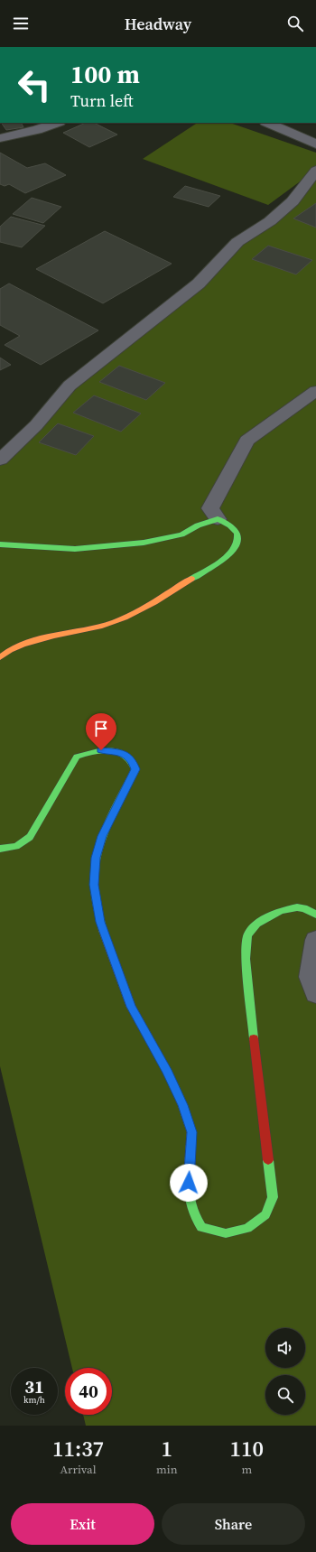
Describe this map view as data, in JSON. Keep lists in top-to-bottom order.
{
  "page": {
    "header": "Headway",
    "turn": ["100 m", "Turn left"],
    "speed": "31 km/h",
    "limit": "40",
    "eta": [
      "11:37",
      "Arrival",
      "1",
      "min",
      "110",
      "m"
    ],
    "buttons": ["Exit", "Share"]
  }
}
